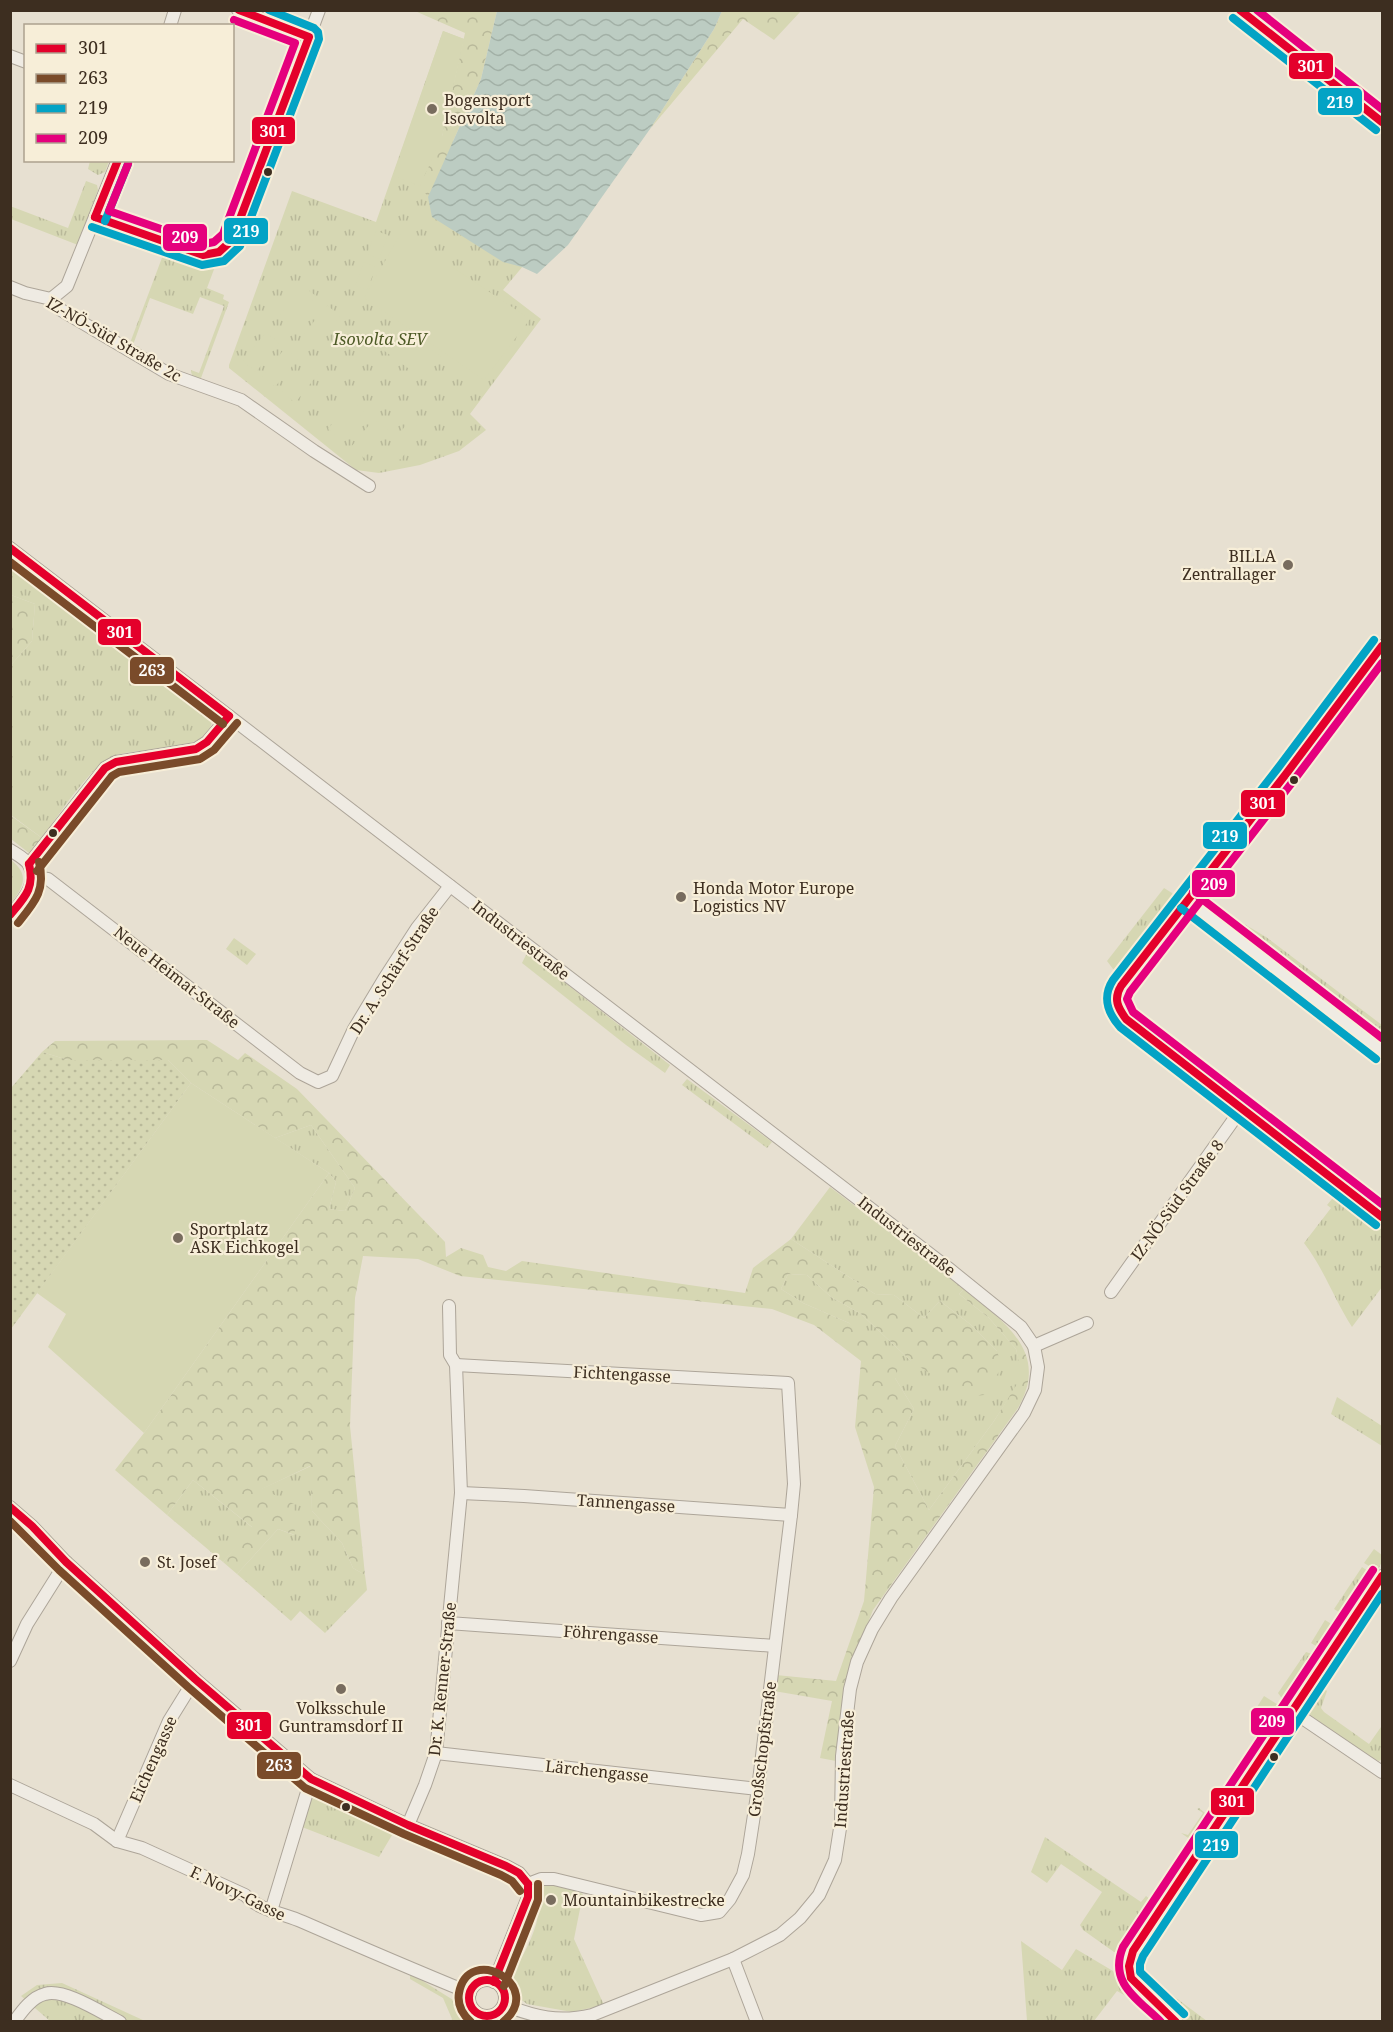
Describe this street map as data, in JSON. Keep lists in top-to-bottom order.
{
  "streets": {
    "street": [
      "IZ-NÖ-Süd Straße 2c",
      "Industriestraße",
      "Dr. A. Schärf-Straße",
      "Neue Heimat-Straße",
      "IZ-NÖ-Süd Straße 8",
      "Fichtengasse",
      "Tannengasse",
      "Föhrengasse",
      "Dr. K. Renner-Straße",
      "Großschopfstraße",
      "Eichengasse",
      "Lärchengasse",
      "F. Novy-Gasse"
    ]
  },
  "crossings": [
    ["Industriestraße", "Dr. A. Schärf-Straße"],
    ["Industriestraße", "F. Novy-Gasse"],
    ["Dr. A. Schärf-Straße", "Neue Heimat-Straße"],
    ["Fichtengasse", "Dr. K. Renner-Straße"],
    ["Fichtengasse", "Großschopfstraße"],
    ["Tannengasse", "Dr. K. Renner-Straße"],
    ["Tannengasse", "Großschopfstraße"],
    ["Föhrengasse", "Dr. K. Renner-Straße"],
    ["Föhrengasse", "Großschopfstraße"],
    ["Dr. K. Renner-Straße", "Lärchengasse"],
    ["Großschopfstraße", "Lärchengasse"],
    ["Eichengasse", "F. Novy-Gasse"]
  ],
  "parks": ["Isovolta SEV"],
  "places": [
    "Bogensport Isovolta",
    "BILLA Zentrallager",
    "Honda Motor Europe Logistics NV",
    "Sportplatz ASK Eichkogel",
    "St. Josef",
    "Volksschule Guntramsdorf II",
    "Mountainbikestrecke"
  ],
  "lines": [
    "transit line 301",
    "transit line 219",
    "transit line 209",
    "transit line 263"
  ],
  "legend": [
    "301",
    "263",
    "219",
    "209"
  ]
}
